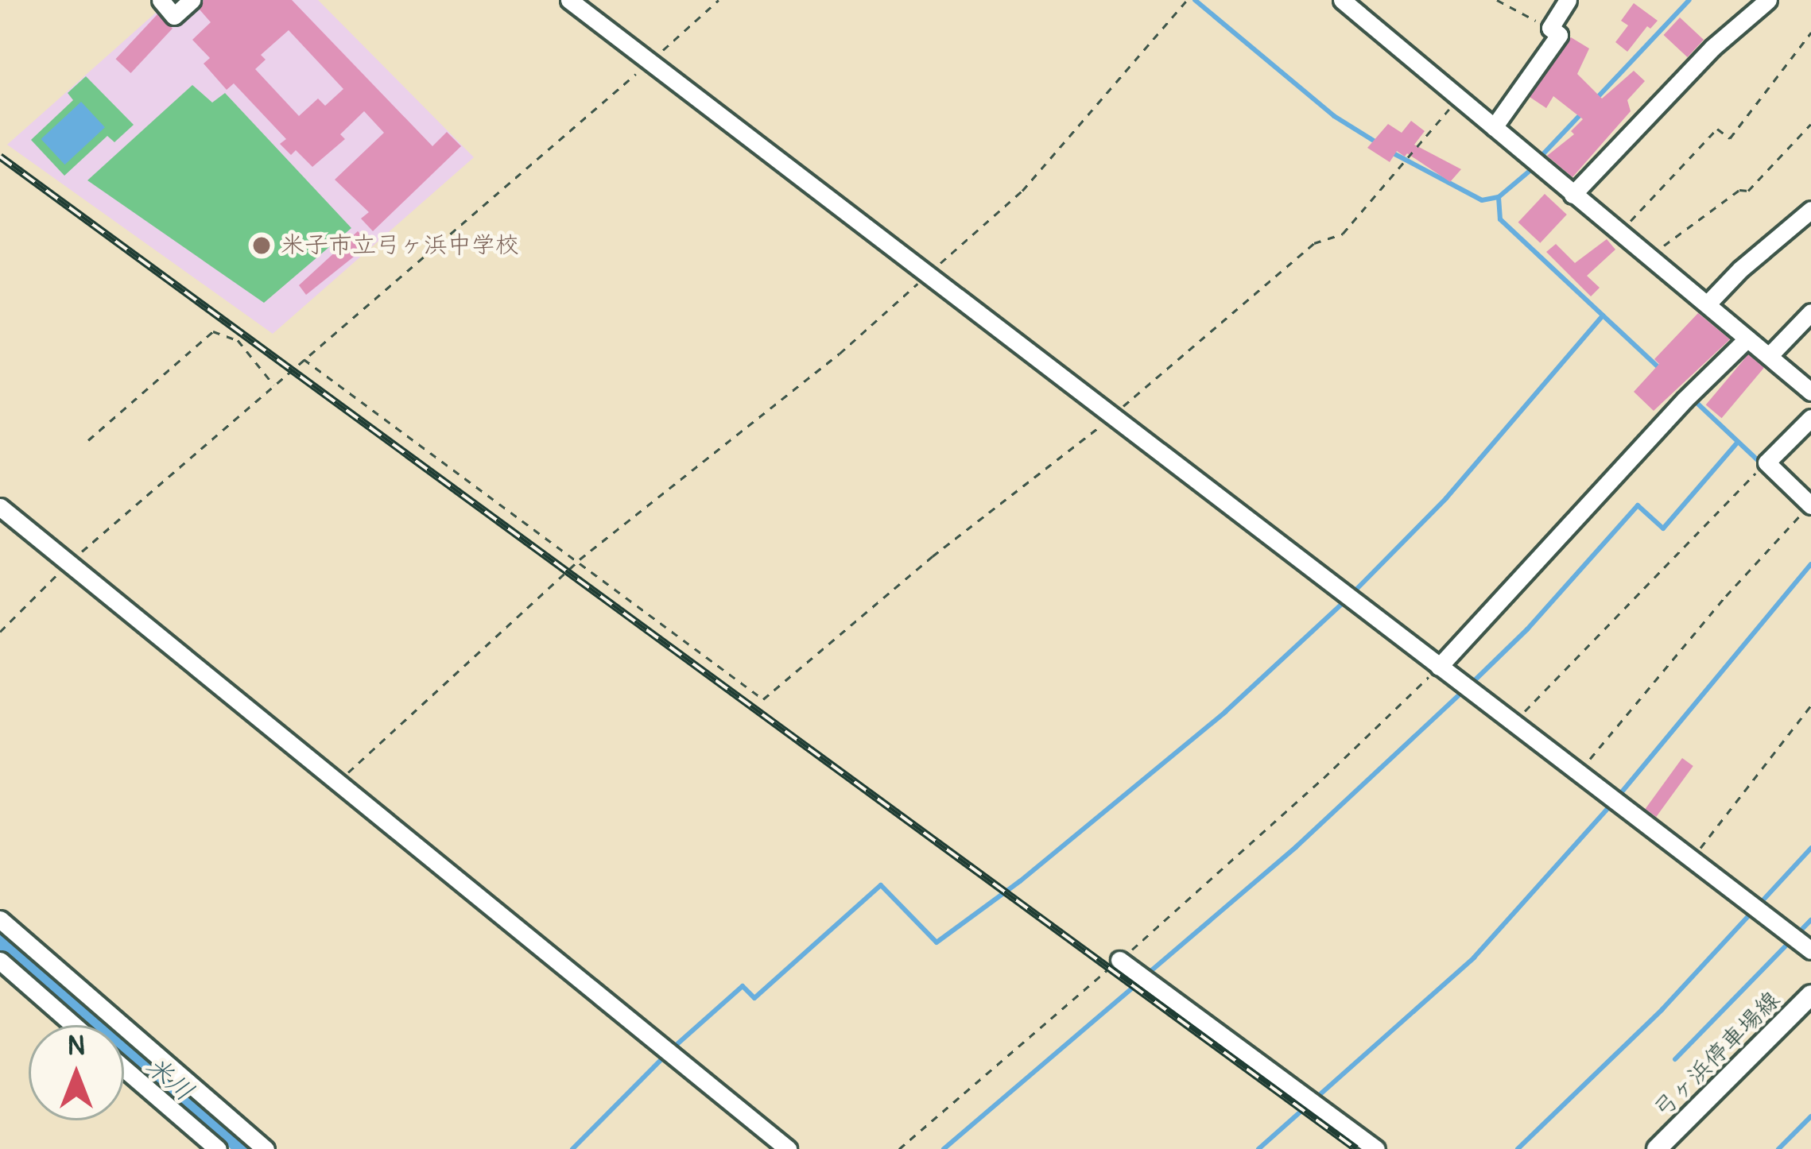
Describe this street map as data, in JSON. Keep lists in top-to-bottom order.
{
  "streets": {
    "main road": ["弓ヶ浜停車場線"]
  },
  "water": ["米川"],
  "places": ["米子市立弓ヶ浜中学校"],
  "north": "top"
}
